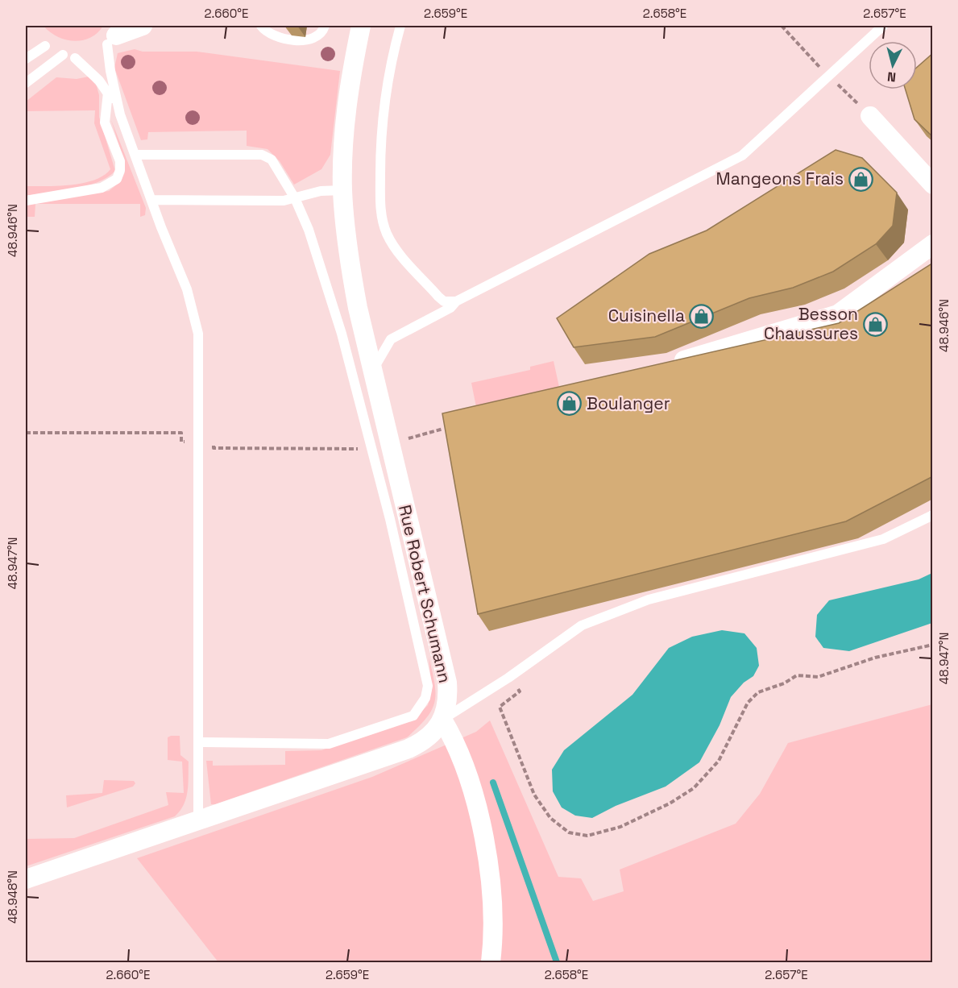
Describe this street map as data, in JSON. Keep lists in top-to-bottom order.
{
  "streets": {
    "street": ["Rue Robert Schumann"]
  },
  "places": {
    "shop": [
      "Mangeons Frais",
      "Cuisinella",
      "Besson Chaussures",
      "Boulanger"
    ]
  },
  "north": "bottom",
  "coordinates": [
    "2.660°E",
    "2.659°E",
    "2.658°E",
    "2.657°E",
    "48.946°N",
    "48.947°N",
    "48.948°N"
  ]
}
